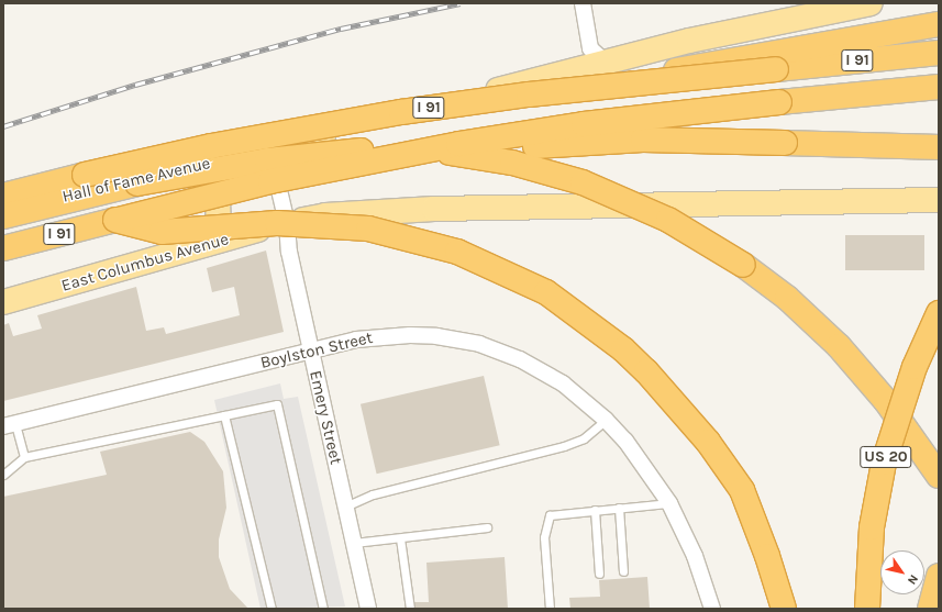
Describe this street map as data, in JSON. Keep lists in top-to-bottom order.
{
  "streets": {
    "highway": ["I 91", "US 20"],
    "main road": ["Hall of Fame Avenue", "East Columbus Avenue"],
    "street": ["Boylston Street", "Emery Street"]
  },
  "crossings": [
    ["Hall of Fame Avenue", "Emery Street"],
    ["East Columbus Avenue", "Emery Street"],
    ["Boylston Street", "Emery Street"]
  ],
  "north": "bottom right"
}
